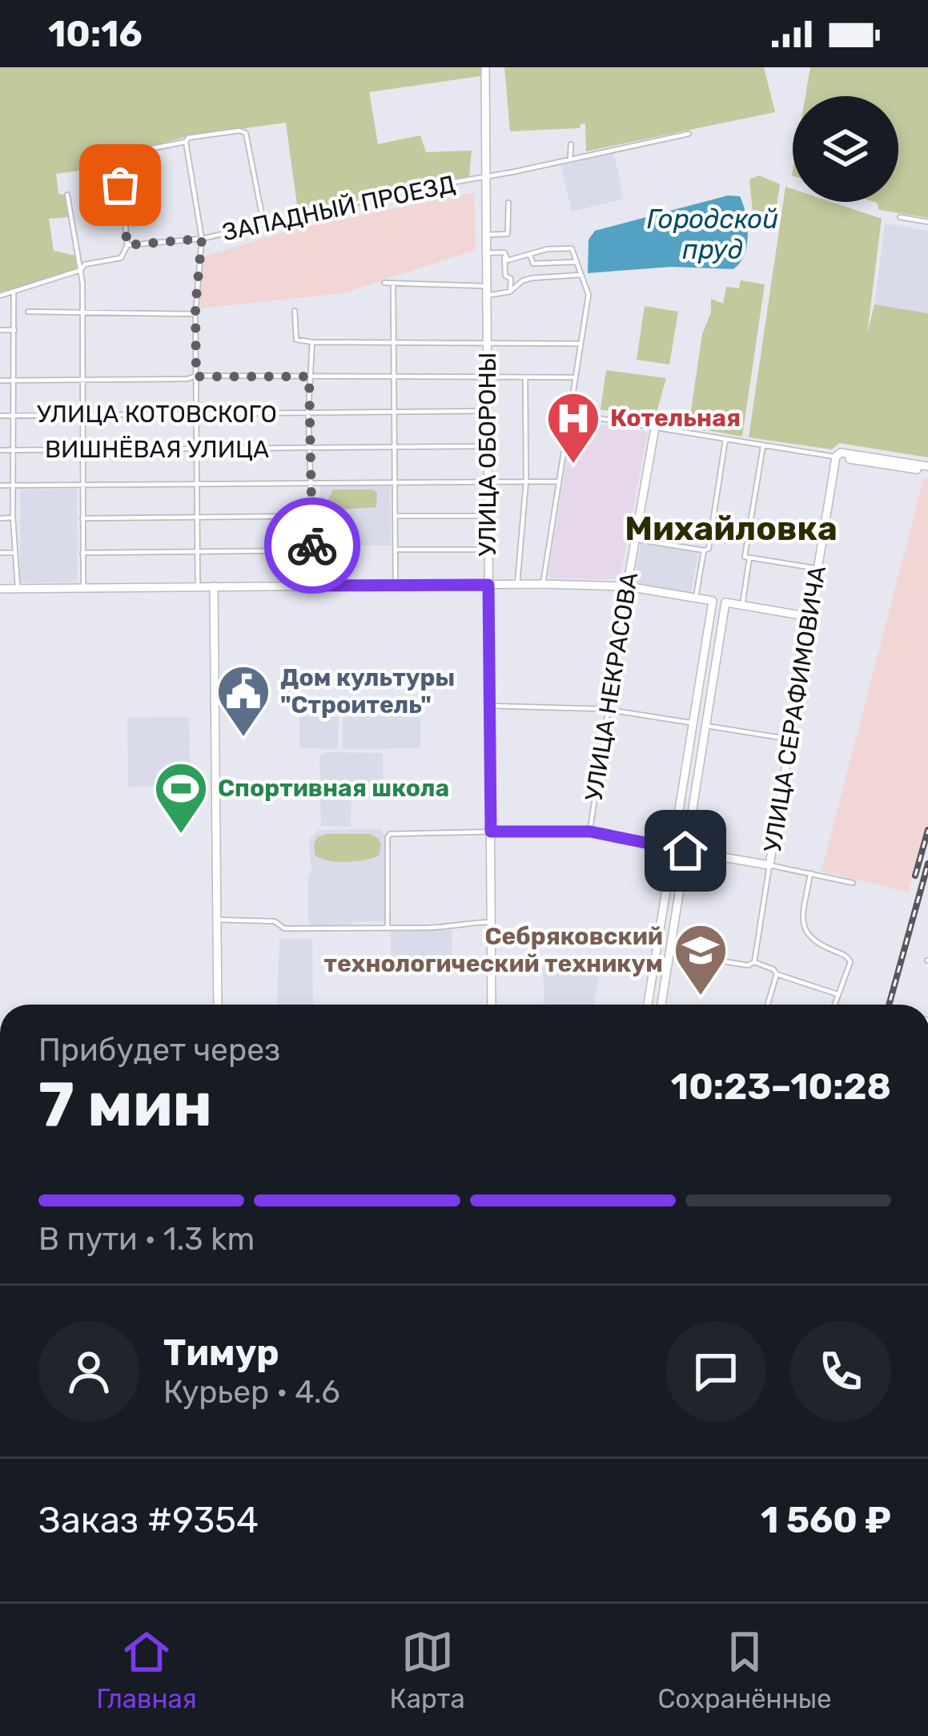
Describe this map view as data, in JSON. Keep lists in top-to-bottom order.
{
  "streets": {
    "street": [
      "ЗАПАДНЫЙ ПРОЕЗД",
      "УЛИЦА КОТОВСКОГО",
      "ВИШНЁВАЯ УЛИЦА",
      "УЛИЦА ОБОРОНЫ",
      "УЛИЦА НЕКРАСОВА",
      "УЛИЦА СЕРАФИМОВИЧА"
    ]
  },
  "crossings": [
    ["ЗАПАДНЫЙ ПРОЕЗД", "УЛИЦА ОБОРОНЫ"],
    ["УЛИЦА КОТОВСКОГО", "УЛИЦА ОБОРОНЫ"],
    ["ВИШНЁВАЯ УЛИЦА", "УЛИЦА ОБОРОНЫ"]
  ],
  "districts": ["Михайловка"],
  "water": ["Городской пруд"],
  "places": {
    "hospital": ["Котельная"],
    "public building": ["Дом культуры \"Строитель\""],
    "sports": ["Спортивная школа"],
    "school or university": ["Себряковский технологический техникум"]
  },
  "page": {
    "status": "10:16",
    "heading": ["7 мин", "Прибудет через", "10:23–10:28"],
    "panel": [
      "Тимур",
      "Курьер · 4.6",
      "Заказ #9354",
      "1 560 ₽"
    ],
    "bar": "В пути · 1.3 km",
    "tabs": ["Главная", "Карта", "Сохранённые"]
  }
}
